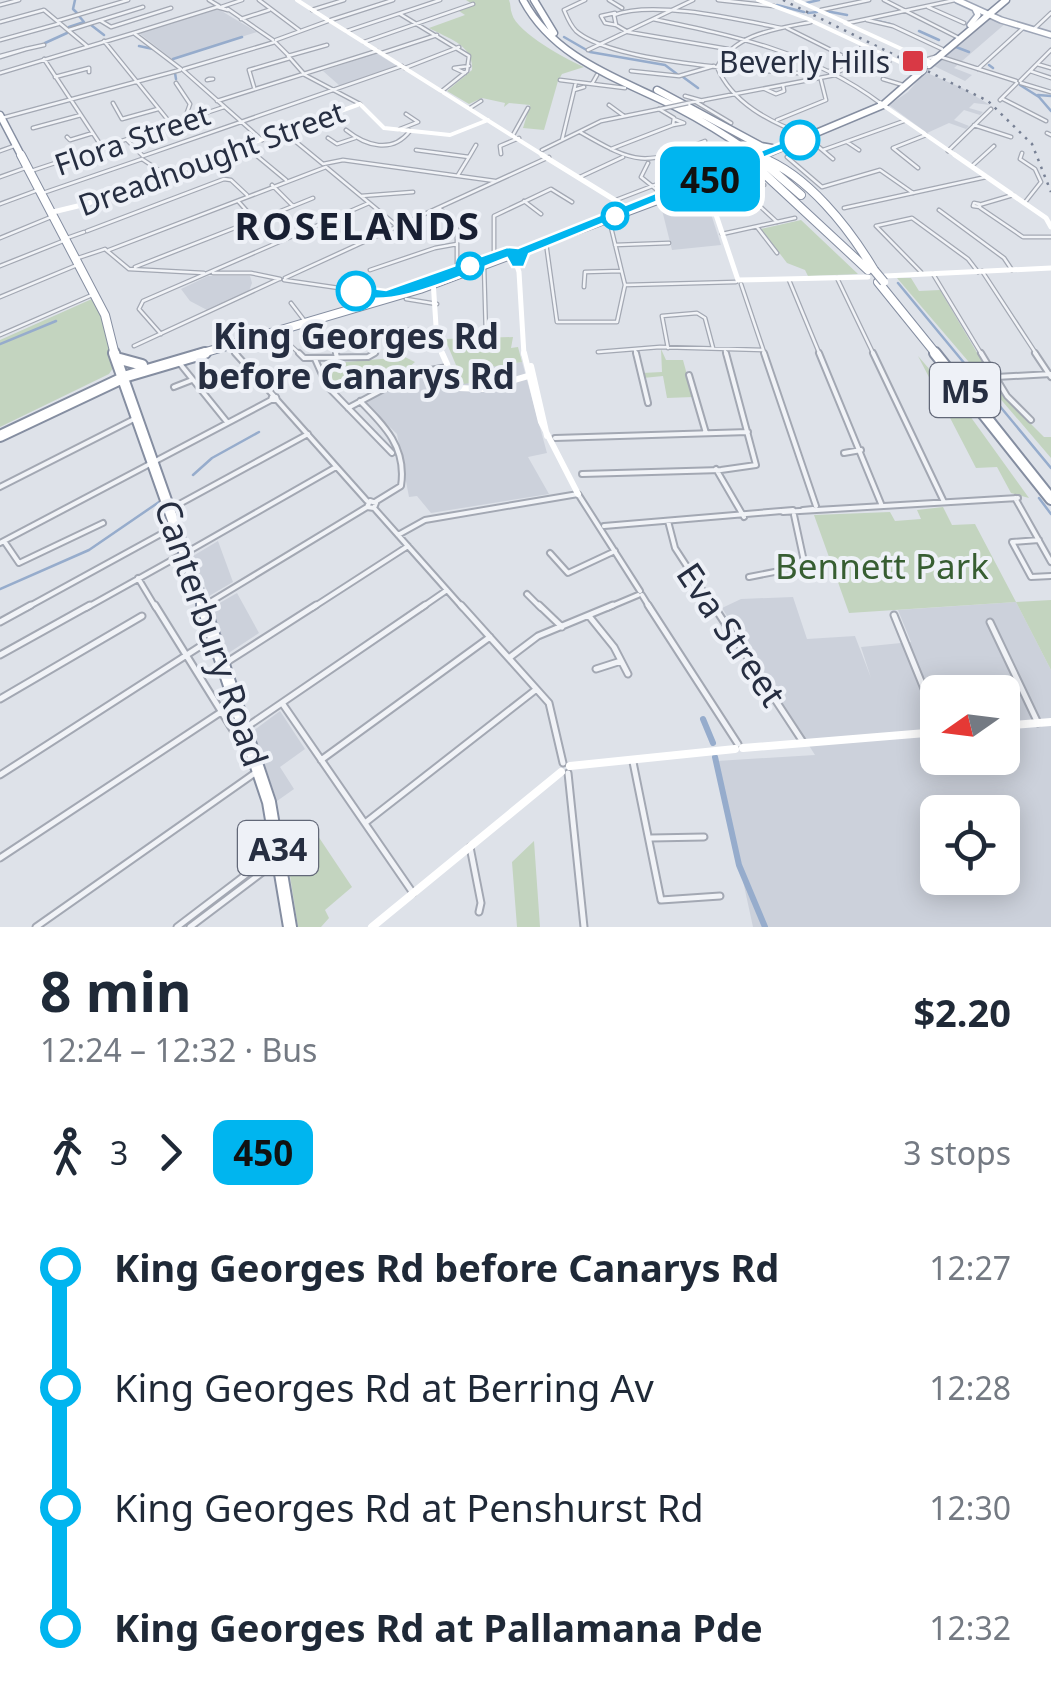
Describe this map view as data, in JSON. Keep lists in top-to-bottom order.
{
  "streets": {
    "highway": ["M5", "Canterbury Road", "A34"],
    "street": ["Flora Street", "Dreadnought Street", "Eva Street"]
  },
  "crossings": [
    ["Flora Street", "Canterbury Road"],
    ["Dreadnought Street", "Canterbury Road"]
  ],
  "districts": ["ROSELANDS"],
  "parks": ["Bennett Park"],
  "places": {
    "transit": ["Beverly Hills"],
    "other": ["King Georges Rd before Canarys Rd"]
  },
  "lines": ["bus line 450"],
  "north": "left",
  "page": {
    "on_map": "450",
    "heading": ["8 min", "12:24 – 12:32 · Bus", "$2.20"],
    "legs": ["3", "450", "3 stops"],
    "list": [
      {
        "name": "King Georges Rd before Canarys Rd",
        "value": "12:27"
      },
      {
        "name": "King Georges Rd at Berring Av",
        "value": "12:28"
      },
      {
        "name": "King Georges Rd at Penshurst Rd",
        "value": "12:30"
      },
      {
        "name": "King Georges Rd at Pallamana Pde",
        "value": "12:32"
      }
    ]
  }
}
